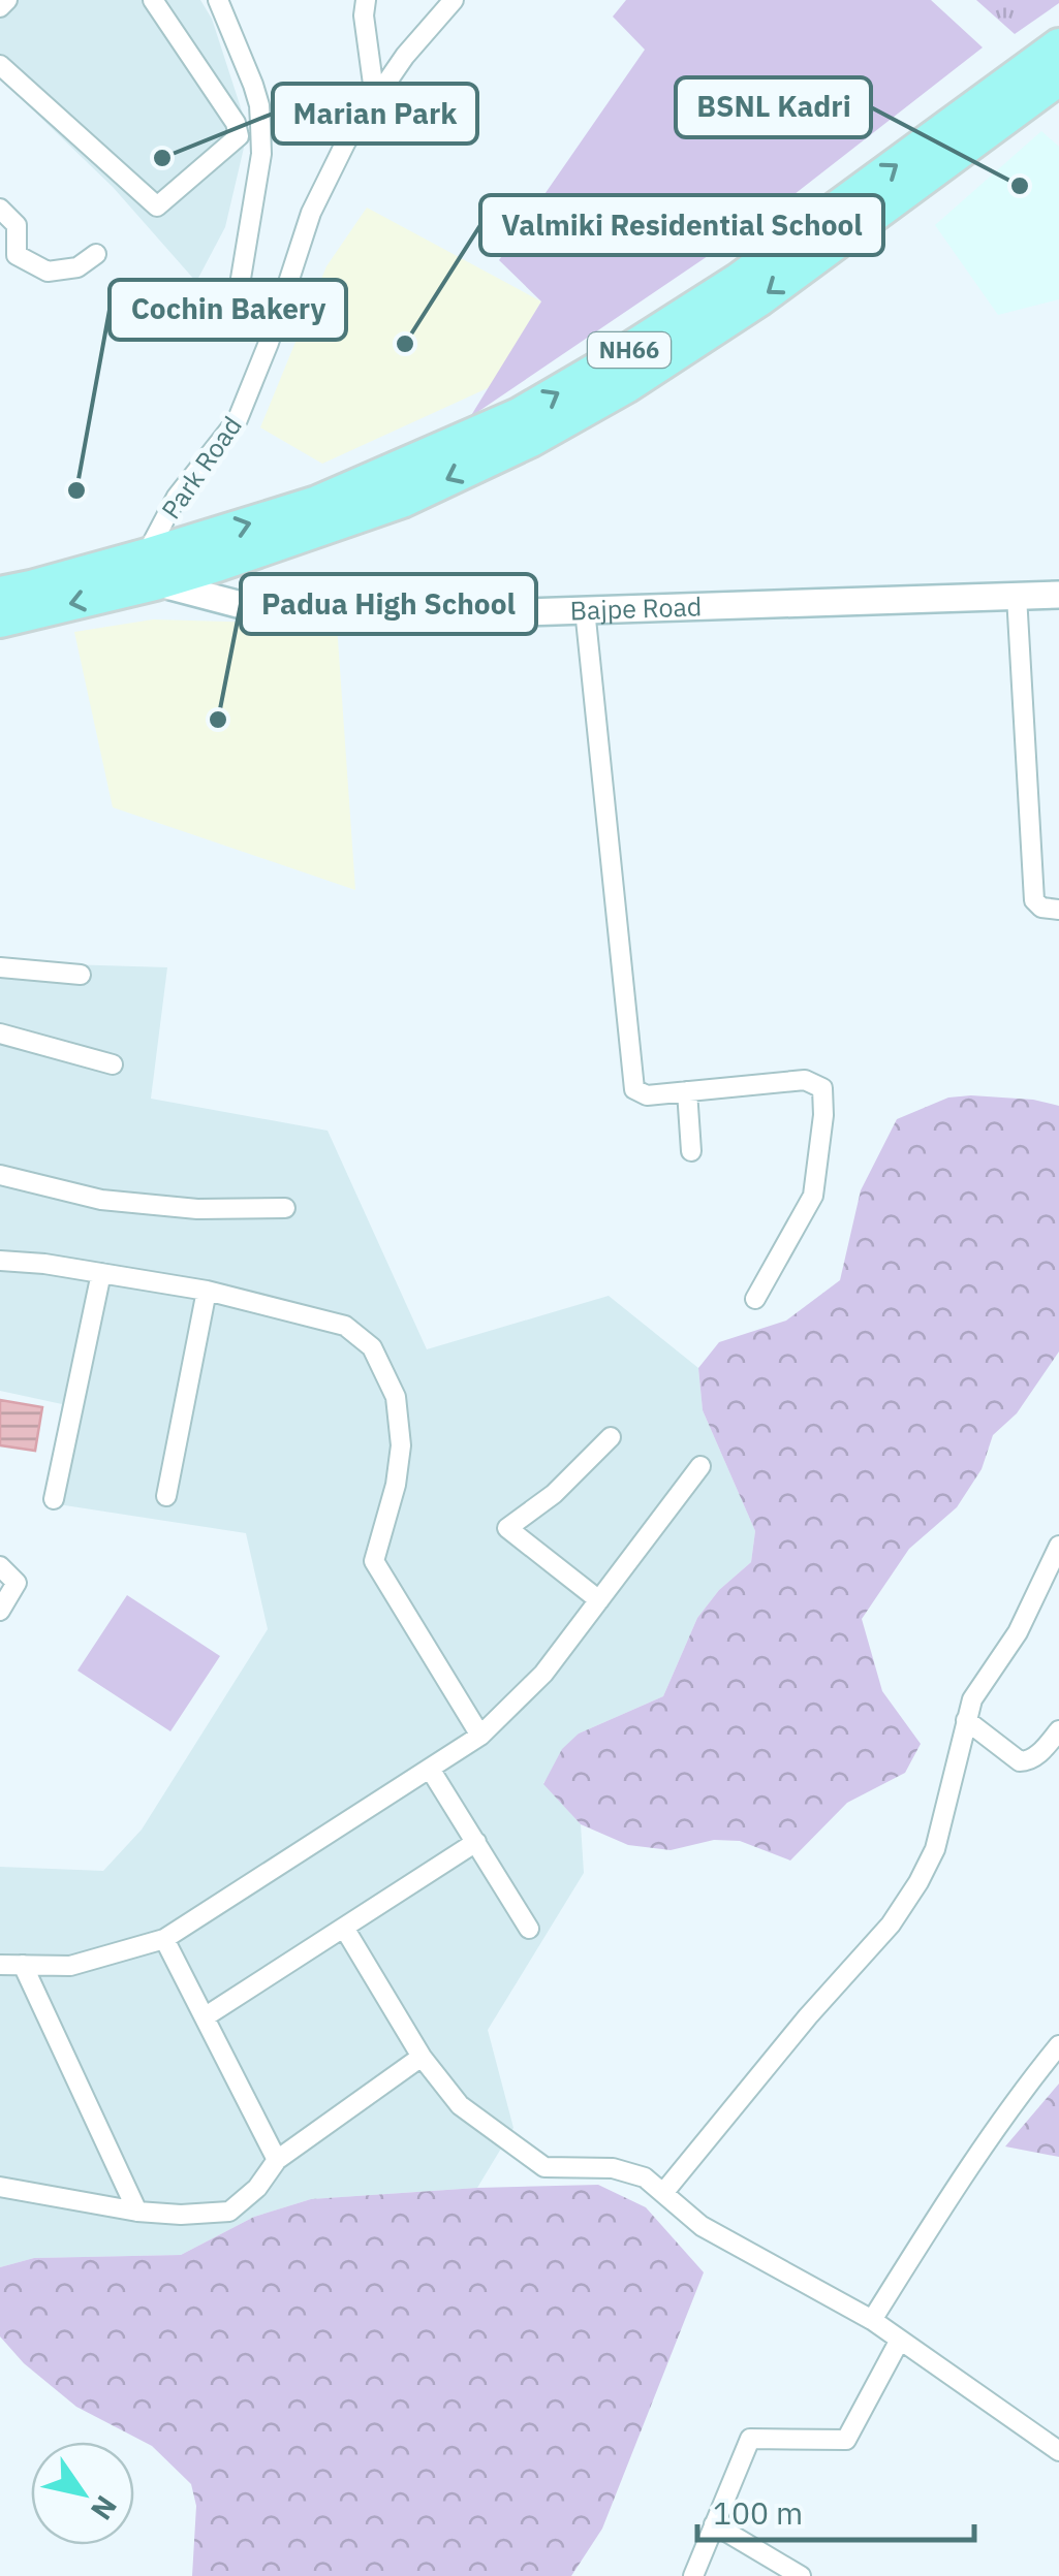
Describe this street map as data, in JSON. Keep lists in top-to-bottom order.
{
  "streets": {
    "highway": ["NH66"],
    "street": ["Park Road", "Bajpe Road"]
  },
  "crossings": [
    ["NH66", "Park Road"],
    ["NH66", "Bajpe Road"],
    ["Park Road", "Bajpe Road"]
  ],
  "places": [
    "Marian Park",
    "BSNL Kadri",
    "Valmiki Residential School",
    "Cochin Bakery",
    "Padua High School"
  ],
  "scale_bar": "100 m",
  "north": "bottom right"
}
